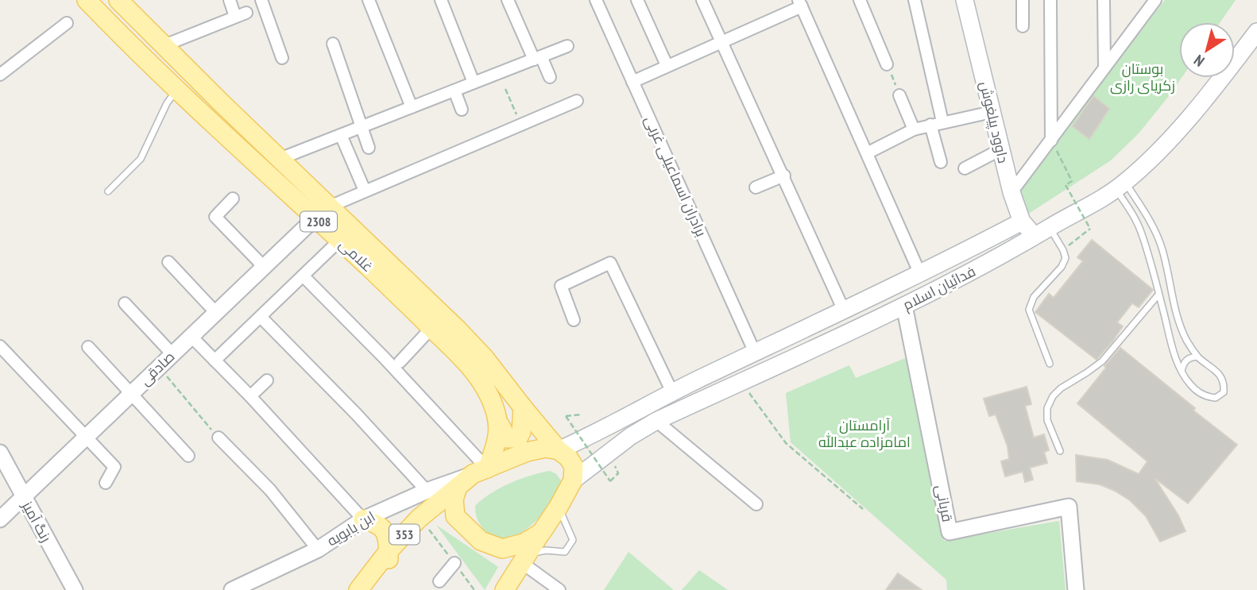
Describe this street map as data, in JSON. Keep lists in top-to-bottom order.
{
  "streets": {
    "main road": [
      "داوود پیلغوش",
      "2308",
      "غلامی",
      "فدائیان اسلام",
      "353"
    ],
    "street": [
      "برادران اسماعیلی غربی",
      "صادقی",
      "قربانی",
      "رنگ آمیز",
      "ابن بابویه"
    ]
  },
  "crossings": [
    ["داوود پیلغوش", "فدائیان اسلام"],
    ["برادران اسماعیلی غربی", "فدائیان اسلام"],
    ["غلامی", "فدائیان اسلام"],
    ["غلامی", "صادقی"],
    ["غلامی", "ابن بابویه"],
    ["غلامی", "353"],
    ["فدائیان اسلام", "قربانی"],
    ["فدائیان اسلام", "ابن بابویه"],
    ["فدائیان اسلام", "353"],
    ["صادقی", "رنگ آمیز"],
    ["ابن بابویه", "353"]
  ],
  "parks": ["بوستان زکریای رازی", "آرامستان امامزاده عبدالله"],
  "north": "bottom left"
}
